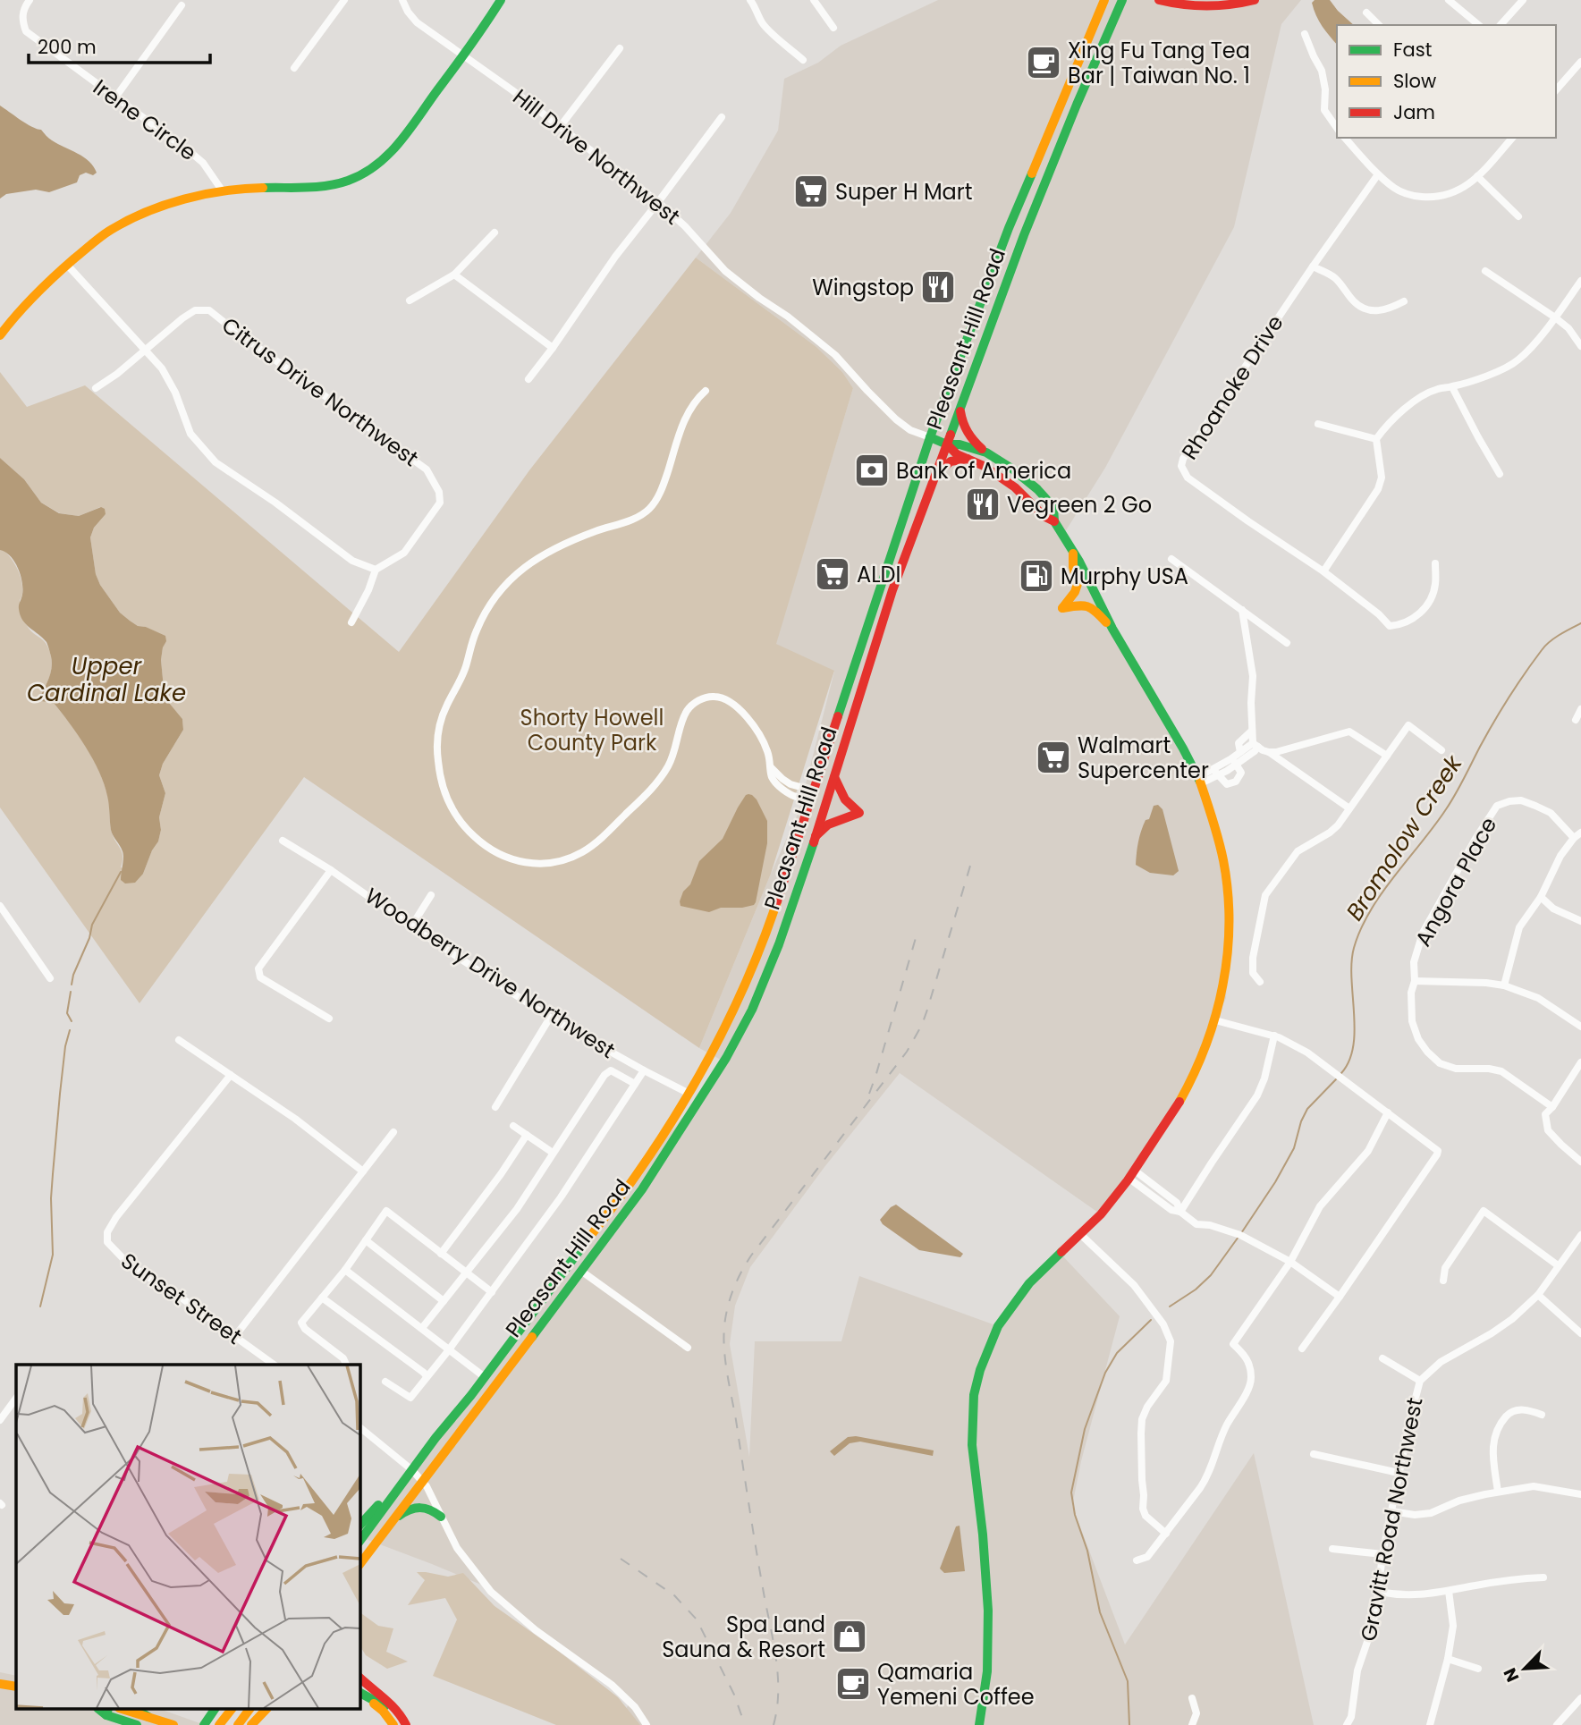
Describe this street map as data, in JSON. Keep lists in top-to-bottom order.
{
  "streets": {
    "main road": ["Pleasant Hill Road"],
    "street": [
      "Irene Circle",
      "Hill Drive Northwest",
      "Rhoanoke Drive",
      "Citrus Drive Northwest",
      "Angora Place",
      "Woodberry Drive Northwest",
      "Sunset Street",
      "Gravitt Road Northwest"
    ]
  },
  "crossings": [
    ["Hill Drive Northwest", "Pleasant Hill Road"],
    ["Pleasant Hill Road", "Woodberry Drive Northwest"]
  ],
  "water": ["Upper Cardinal Lake", "Bromolow Creek"],
  "parks": ["Shorty Howell County Park"],
  "places": {
    "cafe": ["Xing Fu Tang Tea Bar | Taiwan No. 1", "Qamaria Yemeni Coffee"],
    "supermarket": ["Super H Mart", "ALDI", "Walmart Supercenter"],
    "restaurant": ["Wingstop", "Vegreen 2 Go"],
    "bank": ["Bank of America"],
    "fuel station": ["Murphy USA"],
    "shop": ["Spa Land Sauna & Resort"]
  },
  "legend": ["Fast", "Slow", "Jam"],
  "scale_bar": "200 m",
  "north": "bottom left"
}
